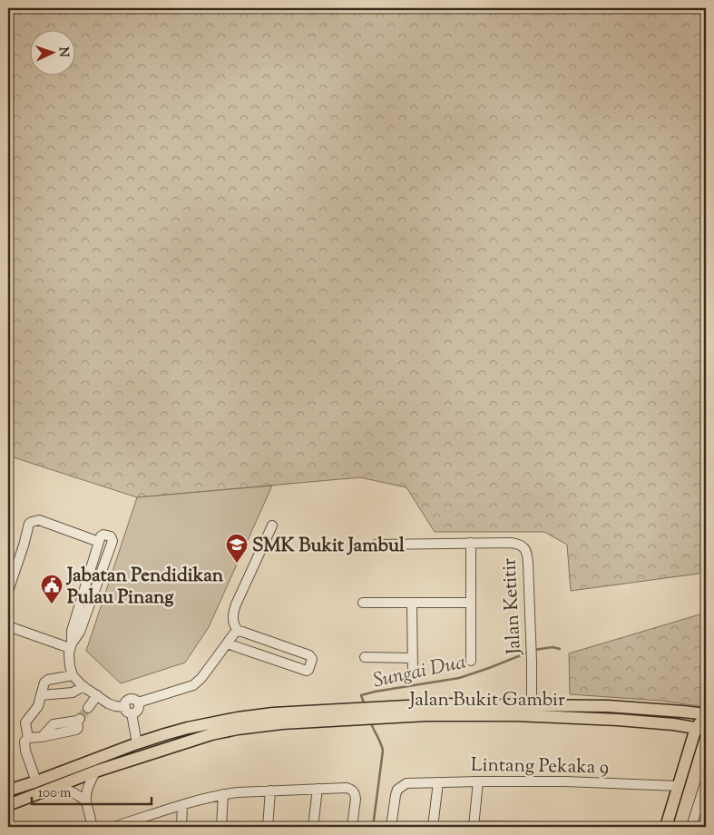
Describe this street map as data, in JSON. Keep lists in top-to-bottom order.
{
  "streets": {
    "main road": ["Jalan Bukit Gambir"],
    "street": ["Jalan Ketitir", "Lintang Pekaka 9"]
  },
  "crossings": [
    ["Jalan Ketitir", "Jalan Bukit Gambir"]
  ],
  "water": ["Sungai Dua"],
  "places": {
    "school or university": ["SMK Bukit Jambul"],
    "public building": ["Jabatan Pendidikan Pulau Pinang"]
  },
  "scale_bar": "100 m",
  "north": "right"
}
